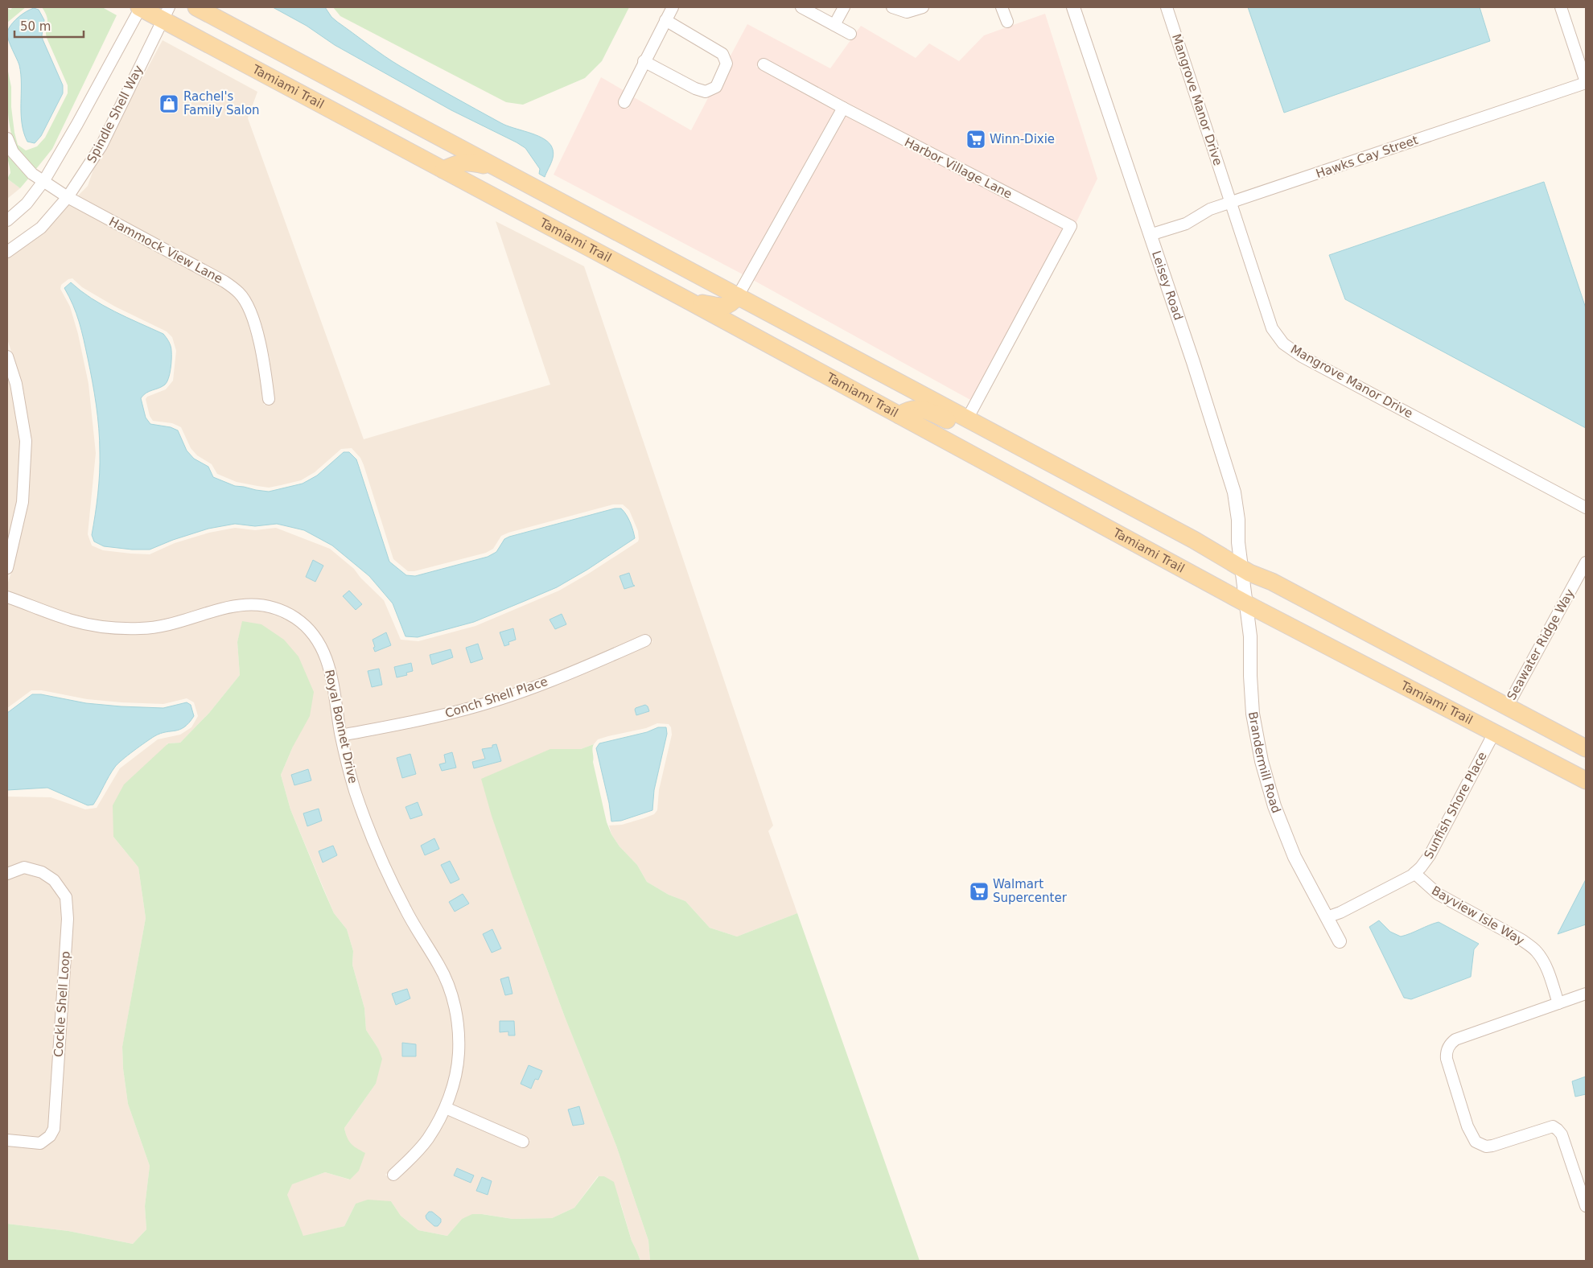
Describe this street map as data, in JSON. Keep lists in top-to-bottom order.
{
  "streets": {
    "main road": ["Tamiami Trail"],
    "street": [
      "Mangrove Manor Drive",
      "Spindle Shell Way",
      "Hawks Cay Street",
      "Harbor Village Lane",
      "Hammock View Lane",
      "Leisey Road",
      "Seawater Ridge Way",
      "Conch Shell Place",
      "Royal Bonnet Drive",
      "Brandermill Road",
      "Sunfish Shore Place",
      "Bayview Isle Way",
      "Cockle Shell Loop"
    ]
  },
  "crossings": [
    ["Tamiami Trail", "Spindle Shell Way"],
    ["Tamiami Trail", "Brandermill Road"],
    ["Tamiami Trail", "Sunfish Shore Place"],
    ["Mangrove Manor Drive", "Hawks Cay Street"],
    ["Spindle Shell Way", "Hammock View Lane"],
    ["Hawks Cay Street", "Leisey Road"],
    ["Leisey Road", "Brandermill Road"],
    ["Conch Shell Place", "Royal Bonnet Drive"],
    ["Brandermill Road", "Sunfish Shore Place"],
    ["Sunfish Shore Place", "Bayview Isle Way"]
  ],
  "places": {
    "shop": ["Rachel's Family Salon"],
    "supermarket": ["Winn-Dixie", "Walmart Supercenter"]
  },
  "scale_bar": "50 m"
}
